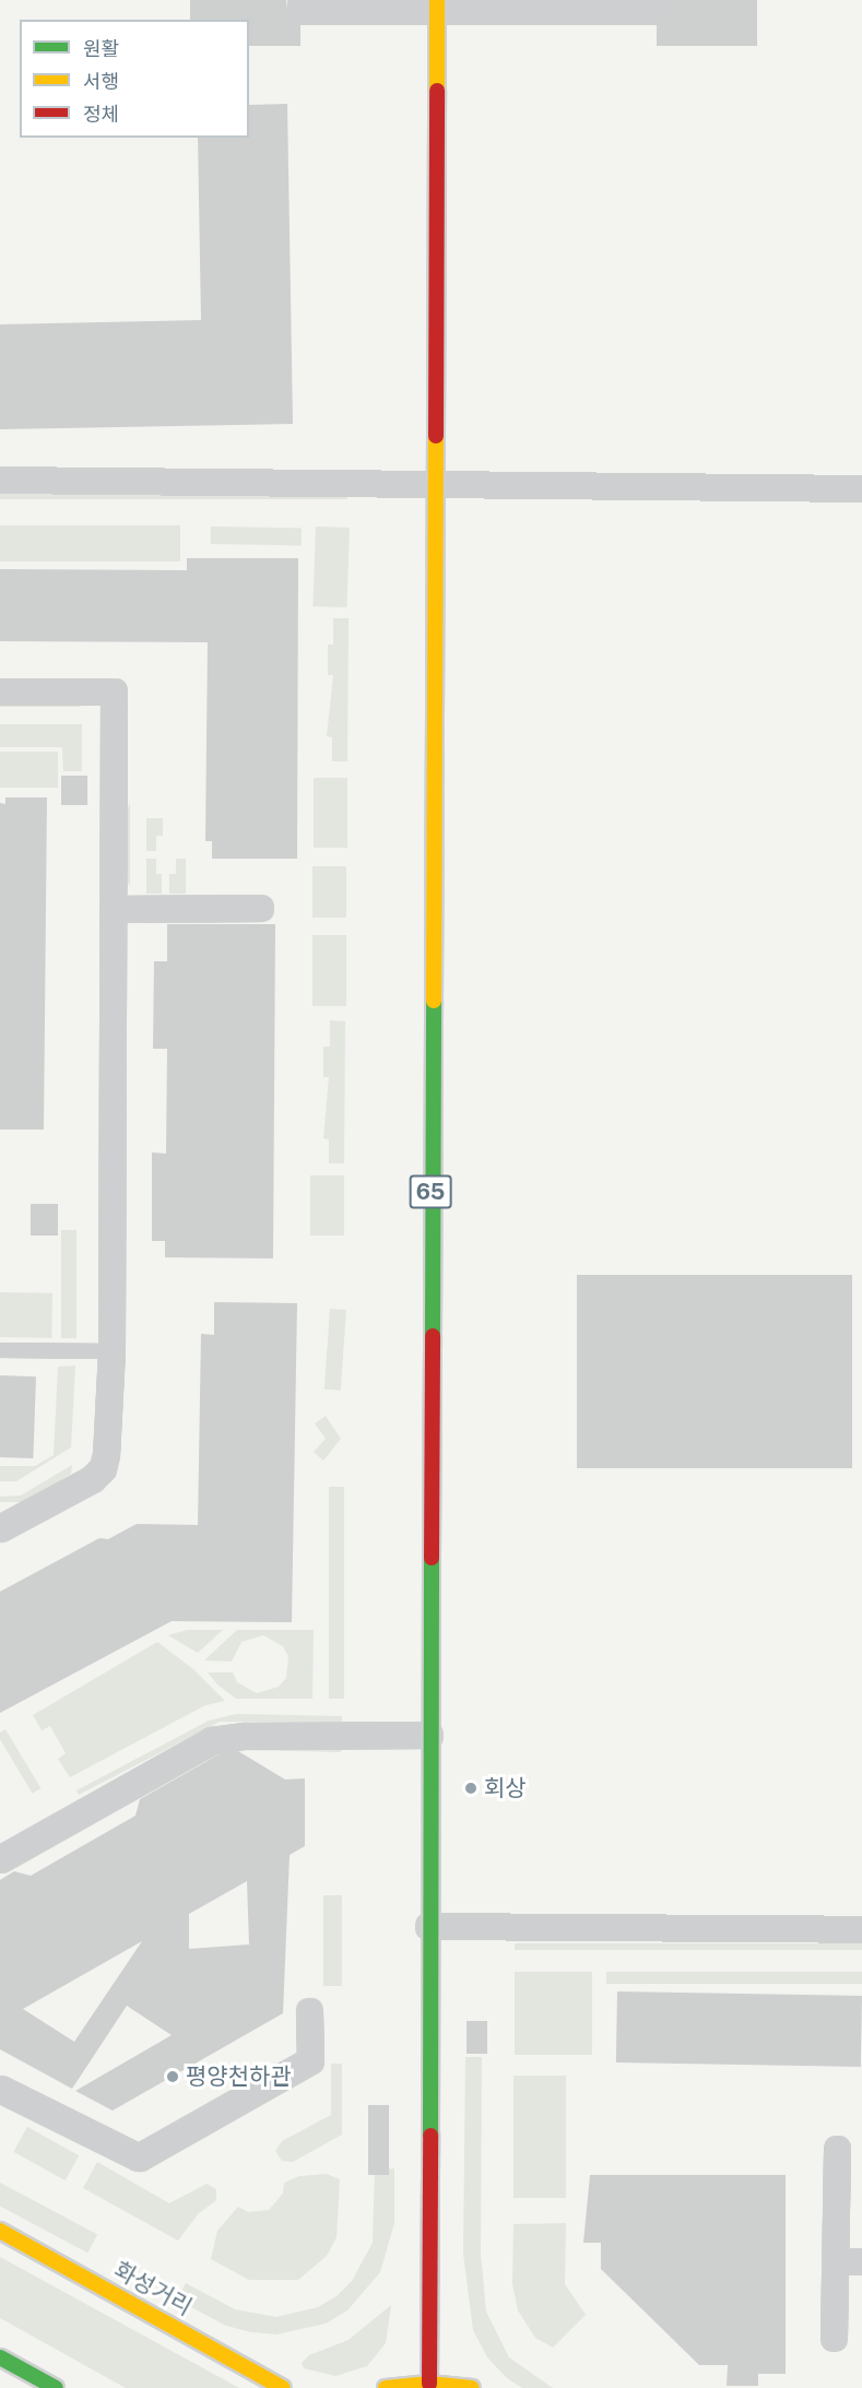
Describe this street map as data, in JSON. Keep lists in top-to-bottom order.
{
  "streets": {
    "main road": ["65", "화성거리"]
  },
  "places": ["회상", "평양천하관"],
  "legend": ["원활", "서행", "정체"]
}
